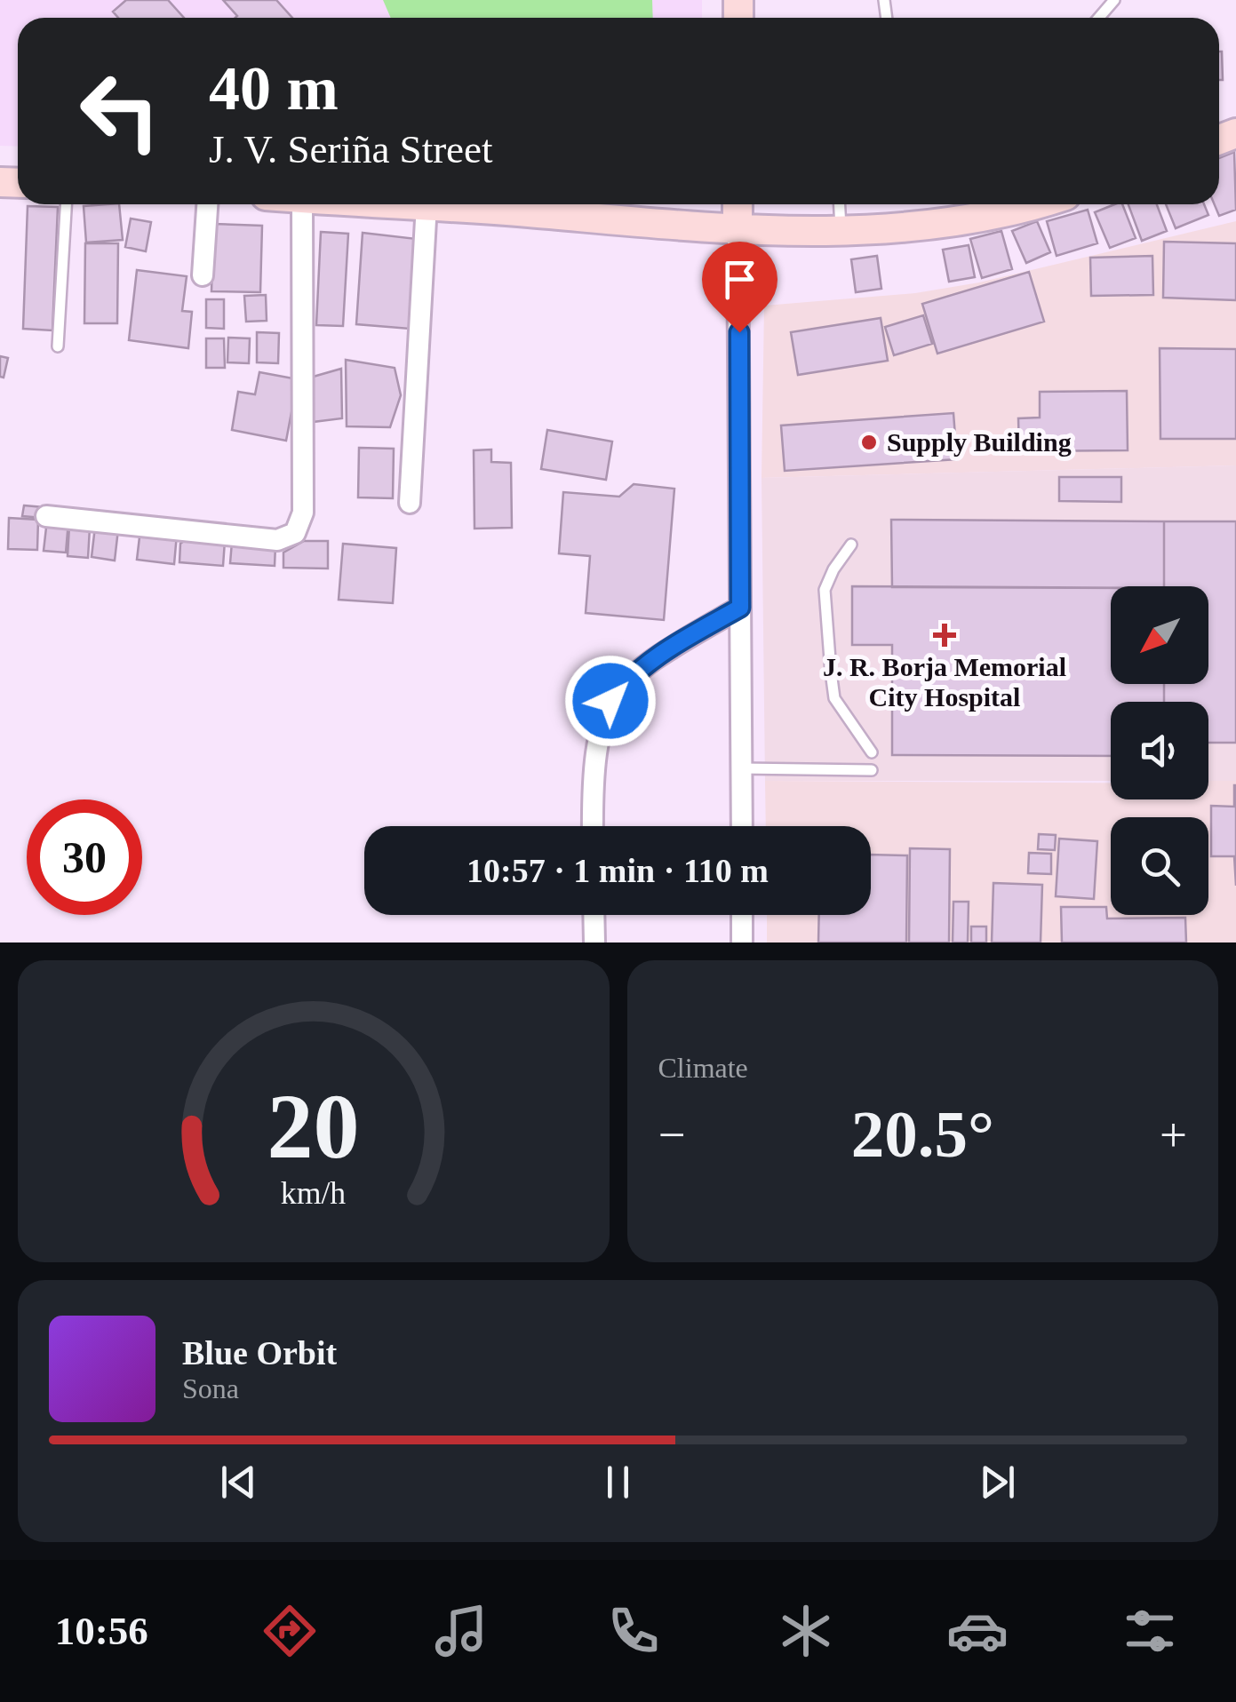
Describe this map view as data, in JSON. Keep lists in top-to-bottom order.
{
  "places": {
    "other": ["Supply Building"],
    "health": ["J. R. Borja Memorial City Hospital"]
  },
  "north": "bottom left",
  "page": {
    "turn": ["40 m", "J. V. Seriña Street"],
    "limit": "30",
    "trip": "10:57 · 1 min · 110 m",
    "tile": "Climate",
    "heat": ["−", "20.5°", "+"],
    "song": ["Blue Orbit", "Sona"],
    "tabs": "10:56",
    "gauge": ["20", "km/h"]
  }
}
